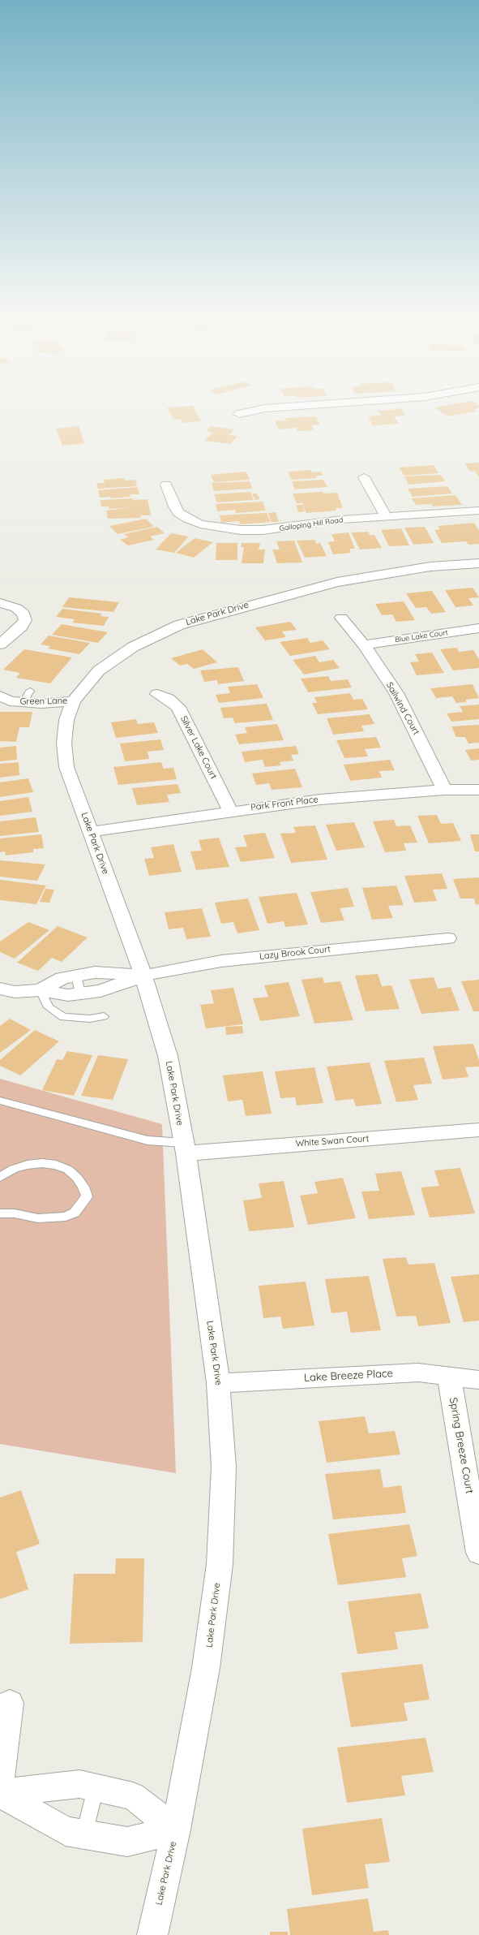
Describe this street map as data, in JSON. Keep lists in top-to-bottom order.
{
  "streets": {
    "street": [
      "Galloping Hill Road",
      "Lake Park Drive",
      "Blue Lake Court",
      "Green Lane",
      "Sailwind Court",
      "Silver Lake Court",
      "Park Front Place",
      "Lazy Brook Court",
      "White Swan Court",
      "Lake Breeze Place",
      "Spring Breeze Court"
    ]
  },
  "crossings": [
    ["Lake Park Drive", "Green Lane"],
    ["Lake Park Drive", "Park Front Place"],
    ["Lake Park Drive", "Lazy Brook Court"],
    ["Lake Park Drive", "White Swan Court"],
    ["Lake Park Drive", "Lake Breeze Place"],
    ["Blue Lake Court", "Sailwind Court"],
    ["Sailwind Court", "Park Front Place"],
    ["Silver Lake Court", "Park Front Place"],
    ["Lake Breeze Place", "Spring Breeze Court"]
  ]
}
